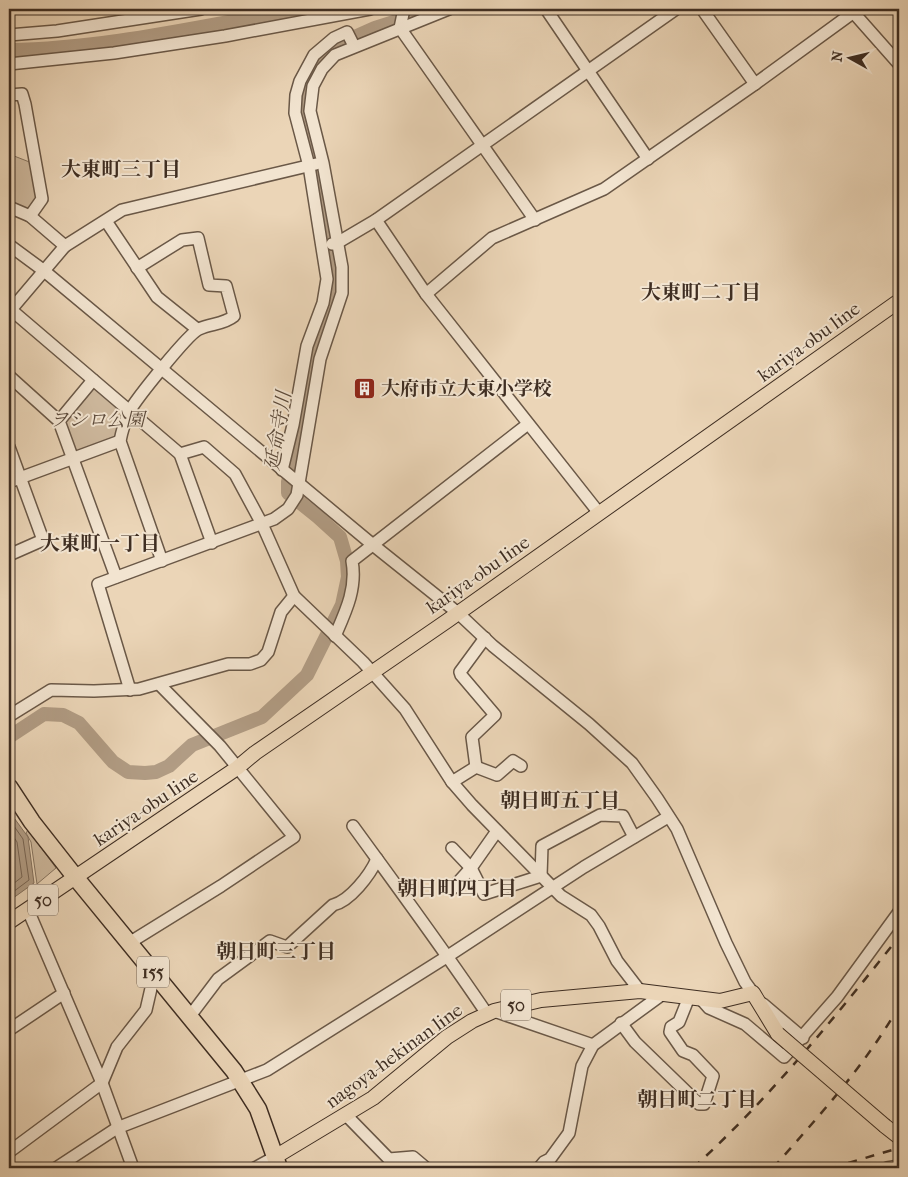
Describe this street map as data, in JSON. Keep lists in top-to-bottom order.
{
  "streets": {
    "highway": ["155"],
    "main road": ["kariya-obu line", "50", "nagoya-hekinan line"]
  },
  "crossings": [
    ["kariya-obu line", "50"],
    ["kariya-obu line", "155"],
    ["50", "155"],
    ["155", "nagoya-hekinan line"]
  ],
  "districts": [
    "大東町三丁目",
    "大東町二丁目",
    "大東町一丁目",
    "朝日町五丁目",
    "朝日町四丁目",
    "朝日町三丁目",
    "朝日町二丁目"
  ],
  "water": ["延命寺川"],
  "parks": ["ヲシロ公園"],
  "places": {
    "building": ["大府市立大東小学校"]
  },
  "north": "left"
}
